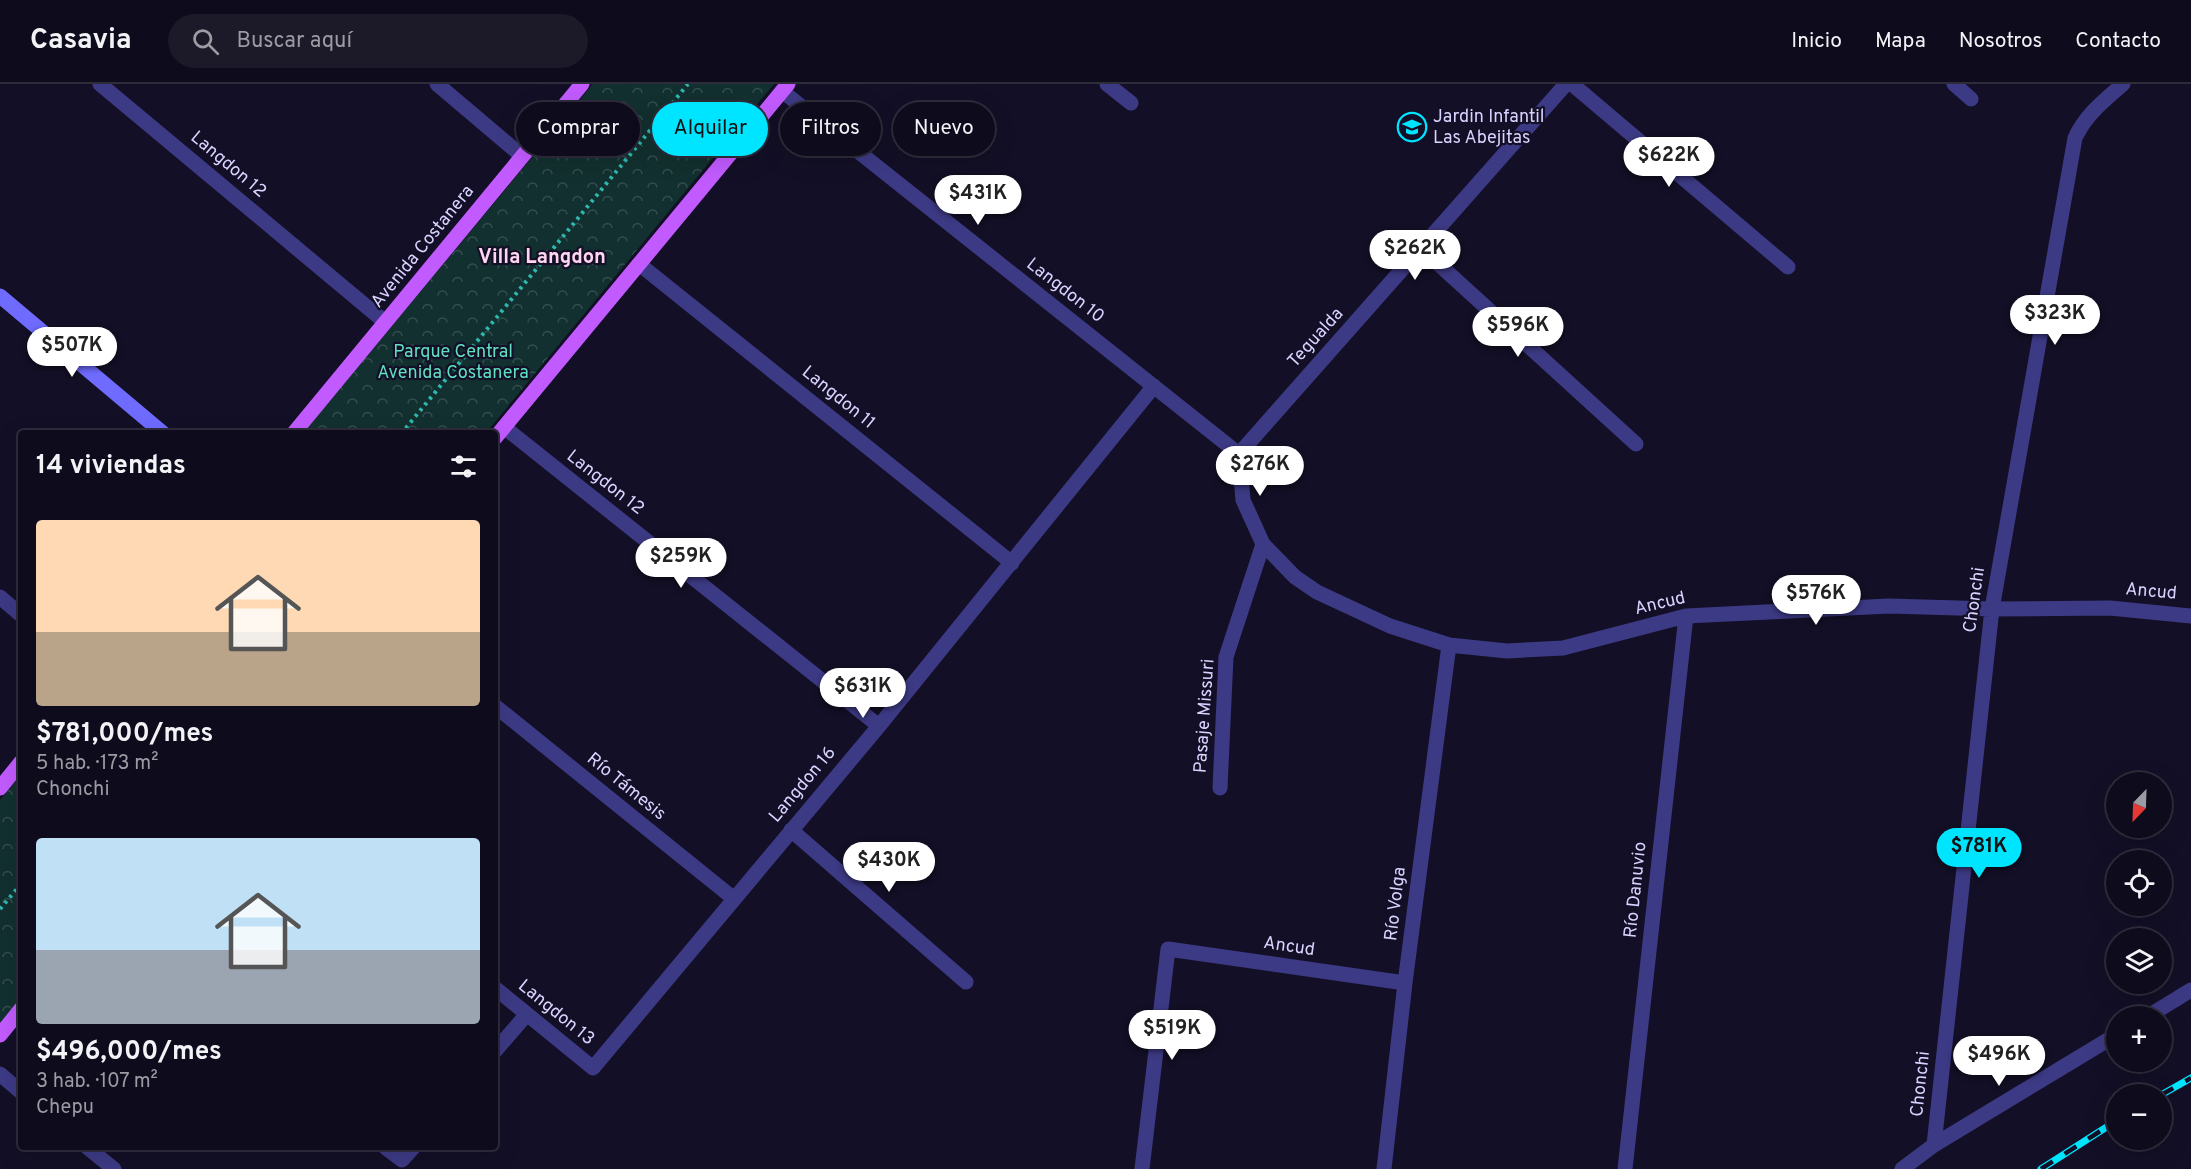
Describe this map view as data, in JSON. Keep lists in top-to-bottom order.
{
  "streets": {
    "main road": ["Avenida Costanera"],
    "street": [
      "Langdon 12",
      "Langdon 10",
      "Tegualda",
      "Langdon 11",
      "Ancud",
      "Chonchi",
      "Pasaje Missuri",
      "Langdon 16",
      "Río Támesis",
      "Río Danuvio",
      "Río Volga",
      "Langdon 13"
    ]
  },
  "crossings": [
    ["Langdon 12", "Avenida Costanera"],
    ["Langdon 12", "Langdon 16"],
    ["Langdon 10", "Tegualda"],
    ["Langdon 10", "Ancud"],
    ["Langdon 10", "Langdon 16"],
    ["Tegualda", "Ancud"],
    ["Langdon 11", "Langdon 16"],
    ["Ancud", "Chonchi"],
    ["Ancud", "Pasaje Missuri"],
    ["Ancud", "Río Danuvio"],
    ["Ancud", "Río Volga"],
    ["Langdon 16", "Río Támesis"],
    ["Langdon 16", "Langdon 13"]
  ],
  "districts": ["Villa Langdon"],
  "parks": ["Parque Central Avenida Costanera"],
  "places": {
    "school or university": ["Jardin Infantil Las Abejitas"]
  },
  "north": "bottom left",
  "page": {
    "header": "Casavia",
    "search": "Buscar aquí",
    "nav": [
      "Inicio",
      "Mapa",
      "Nosotros",
      "Contacto"
    ],
    "chip": [
      "Comprar",
      "Alquilar",
      "Filtros",
      "Nuevo"
    ],
    "price": [
      "$622K",
      "$431K",
      "$262K",
      "$323K",
      "$596K",
      "$507K",
      "$276K",
      "$259K",
      "$576K",
      "$631K",
      "$781K",
      "$430K",
      "$519K",
      "$496K"
    ],
    "heading": "14 viviendas",
    "list": [
      {
        "name": "$781,000/mes",
        "note": "5 hab. · 173 m² · Chonchi"
      },
      {
        "name": "$496,000/mes",
        "note": "3 hab. · 107 m² · Chepu"
      }
    ],
    "map_buttons": ["+", "−"]
  }
}
